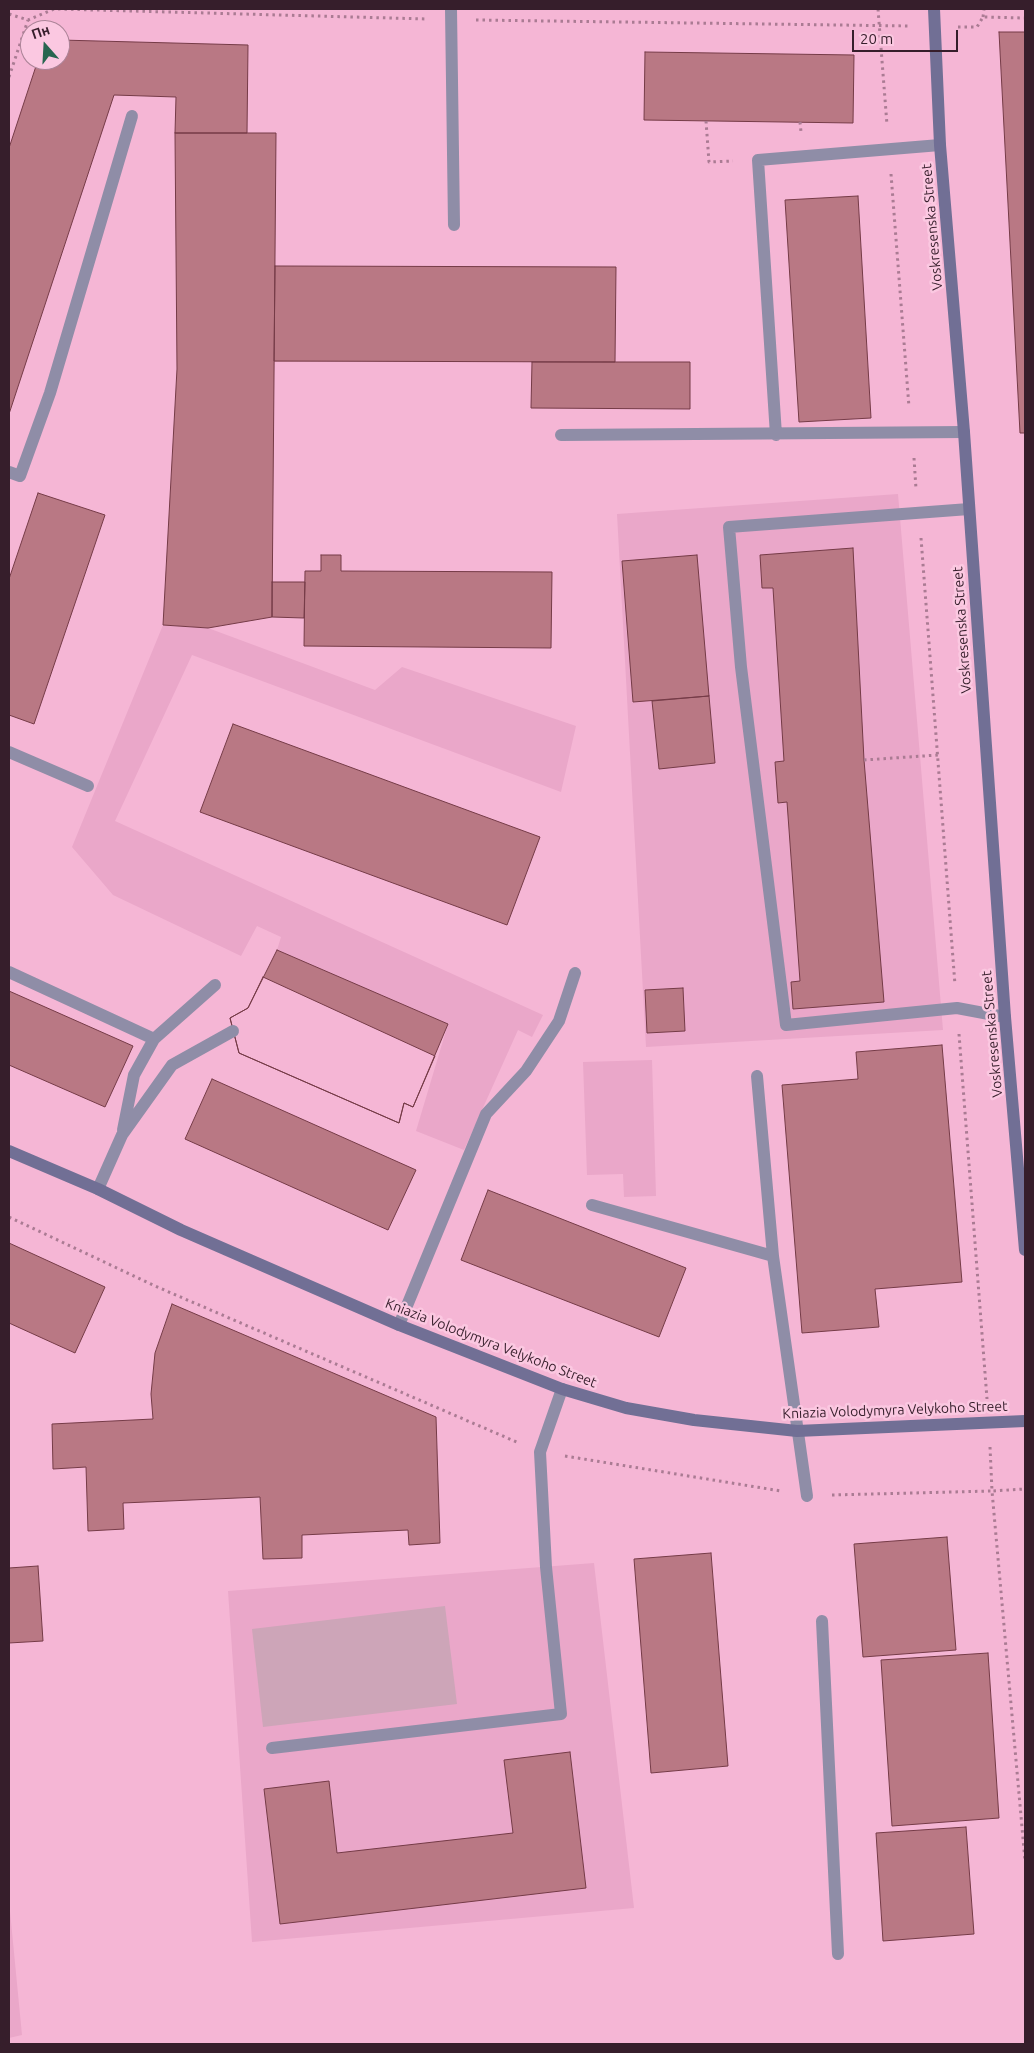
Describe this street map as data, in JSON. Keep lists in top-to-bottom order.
{
  "streets": {
    "main road": ["Voskresenska Street", "Kniazia Volodymyra Velykoho Street"]
  },
  "scale_bar": "20 m",
  "north": "top"
}
